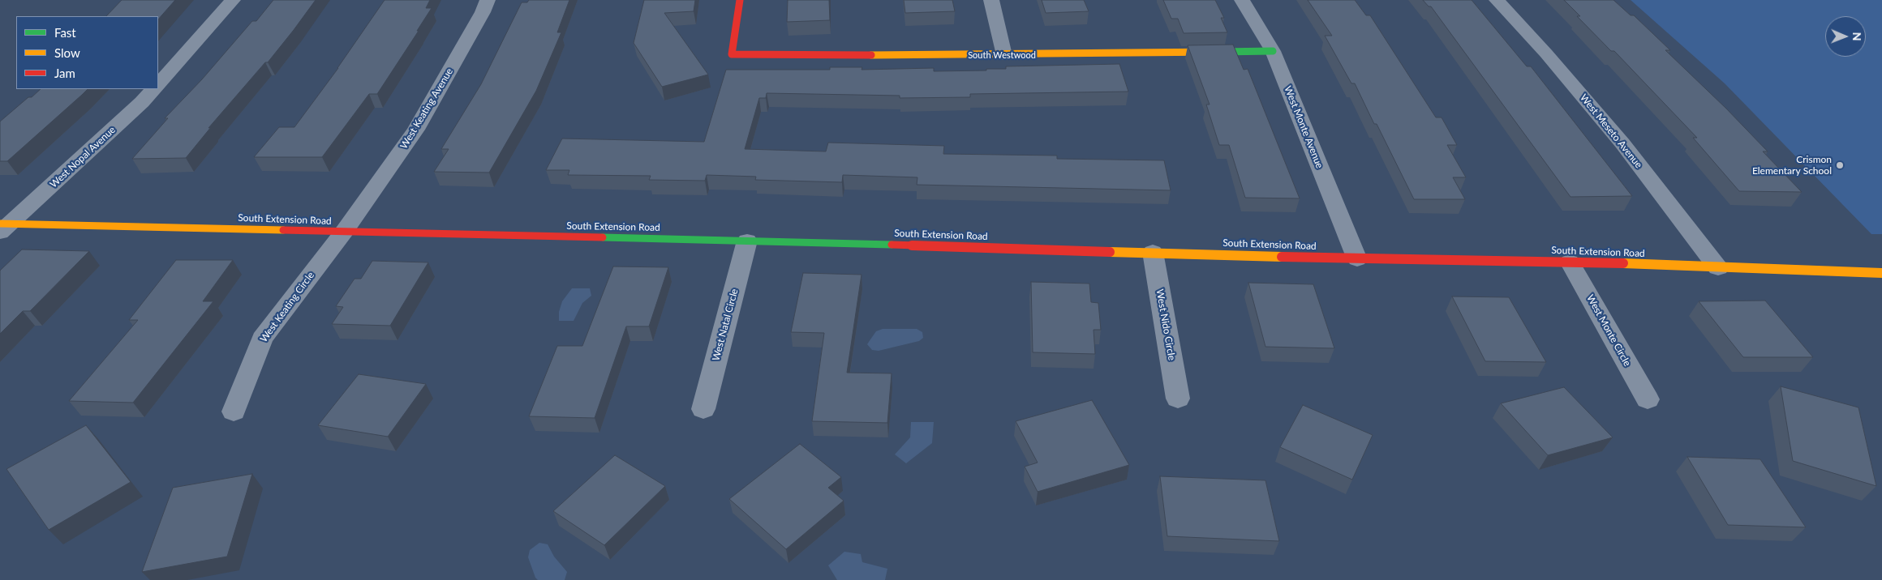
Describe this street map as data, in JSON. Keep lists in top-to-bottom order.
{
  "streets": {
    "street": [
      "South Westwood",
      "West Keating Avenue",
      "West Monte Avenue",
      "West Meseto Avenue",
      "West Nopal Avenue",
      "South Extension Road",
      "West Keating Circle",
      "West Natal Circle",
      "West Nido Circle",
      "West Monte Circle"
    ]
  },
  "crossings": [
    ["South Westwood", "West Monte Avenue"],
    ["West Keating Avenue", "South Extension Road"],
    ["West Keating Avenue", "West Keating Circle"],
    ["West Monte Avenue", "South Extension Road"],
    ["West Meseto Avenue", "South Extension Road"],
    ["West Nopal Avenue", "South Extension Road"],
    ["South Extension Road", "West Keating Circle"],
    ["South Extension Road", "West Natal Circle"],
    ["South Extension Road", "West Nido Circle"],
    ["South Extension Road", "West Monte Circle"]
  ],
  "places": ["Crismon Elementary School"],
  "legend": ["Fast", "Slow", "Jam"],
  "north": "right"
}
